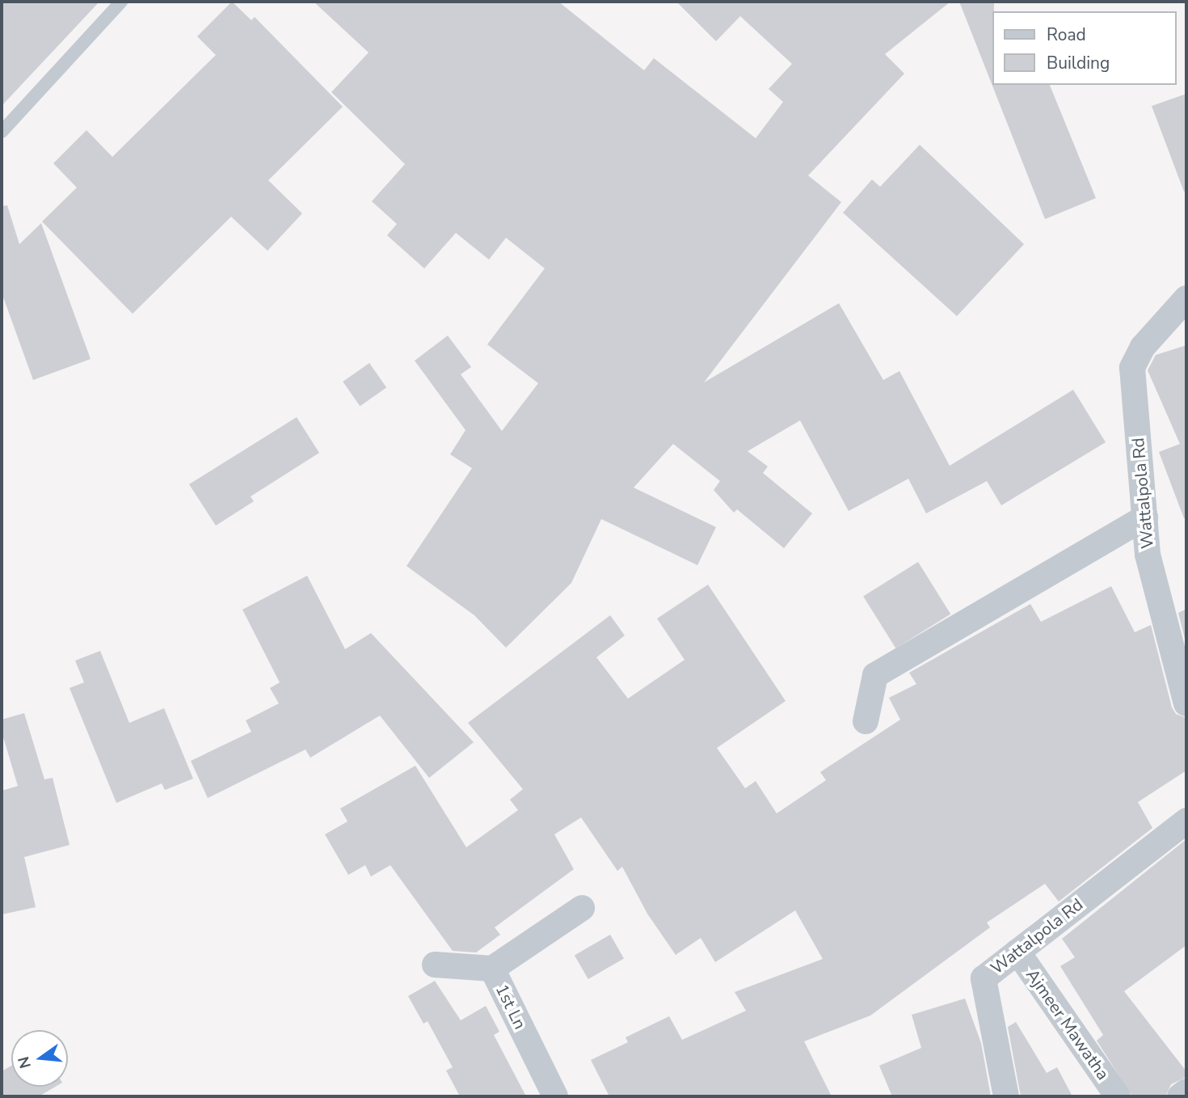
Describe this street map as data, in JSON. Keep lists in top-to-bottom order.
{
  "streets": {
    "street": ["Wattalpola Rd", "1st Ln", "Ajmeer Mawatha"]
  },
  "crossings": [
    ["Wattalpola Rd", "Ajmeer Mawatha"]
  ],
  "legend": ["Road", "Building"],
  "north": "left"
}
